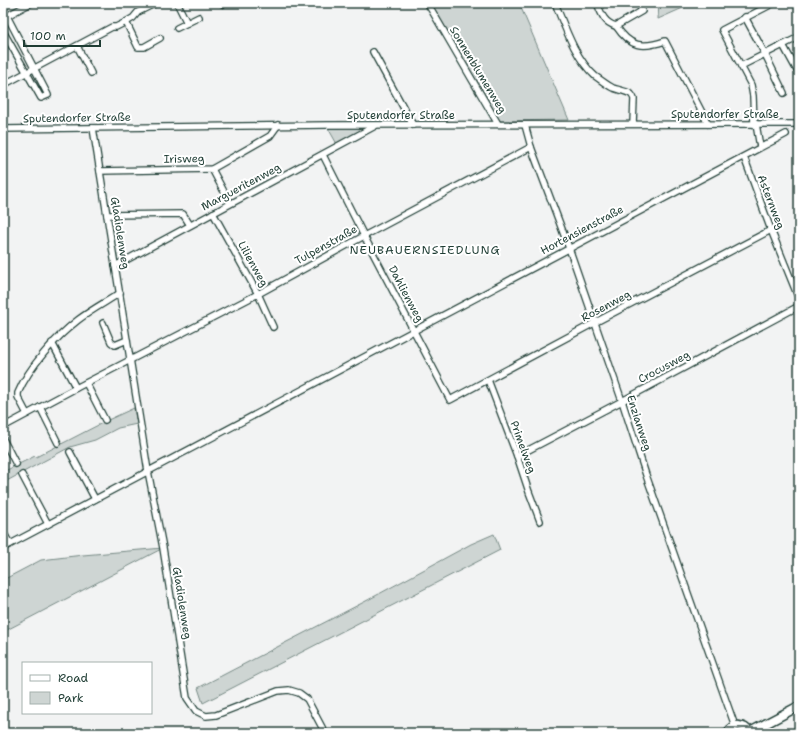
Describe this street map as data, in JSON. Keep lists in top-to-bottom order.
{
  "streets": {
    "street": [
      "Sonnenblumenweg",
      "Sputendorfer Straße",
      "Irisweg",
      "Margueritenweg",
      "Asternweg",
      "Hortensienstraße",
      "Gladiolenweg",
      "Tulpenstraße",
      "Lilienweg",
      "Dahlienweg",
      "Rosenweg",
      "Crocusweg",
      "Enzianweg",
      "Primelweg"
    ]
  },
  "crossings": [
    ["Sonnenblumenweg", "Sputendorfer Straße"],
    ["Sputendorfer Straße", "Irisweg"],
    ["Sputendorfer Straße", "Margueritenweg"],
    ["Sputendorfer Straße", "Gladiolenweg"],
    ["Sputendorfer Straße", "Enzianweg"],
    ["Irisweg", "Gladiolenweg"],
    ["Margueritenweg", "Gladiolenweg"],
    ["Margueritenweg", "Lilienweg"],
    ["Margueritenweg", "Dahlienweg"],
    ["Asternweg", "Hortensienstraße"],
    ["Asternweg", "Rosenweg"],
    ["Hortensienstraße", "Gladiolenweg"],
    ["Hortensienstraße", "Dahlienweg"],
    ["Hortensienstraße", "Enzianweg"],
    ["Gladiolenweg", "Tulpenstraße"],
    ["Tulpenstraße", "Lilienweg"],
    ["Tulpenstraße", "Dahlienweg"],
    ["Tulpenstraße", "Enzianweg"],
    ["Dahlienweg", "Rosenweg"],
    ["Rosenweg", "Enzianweg"],
    ["Rosenweg", "Primelweg"],
    ["Crocusweg", "Enzianweg"],
    ["Crocusweg", "Primelweg"]
  ],
  "districts": ["NEUBAUERNSIEDLUNG"],
  "legend": ["Road", "Park"],
  "scale_bar": "100 m"
}
